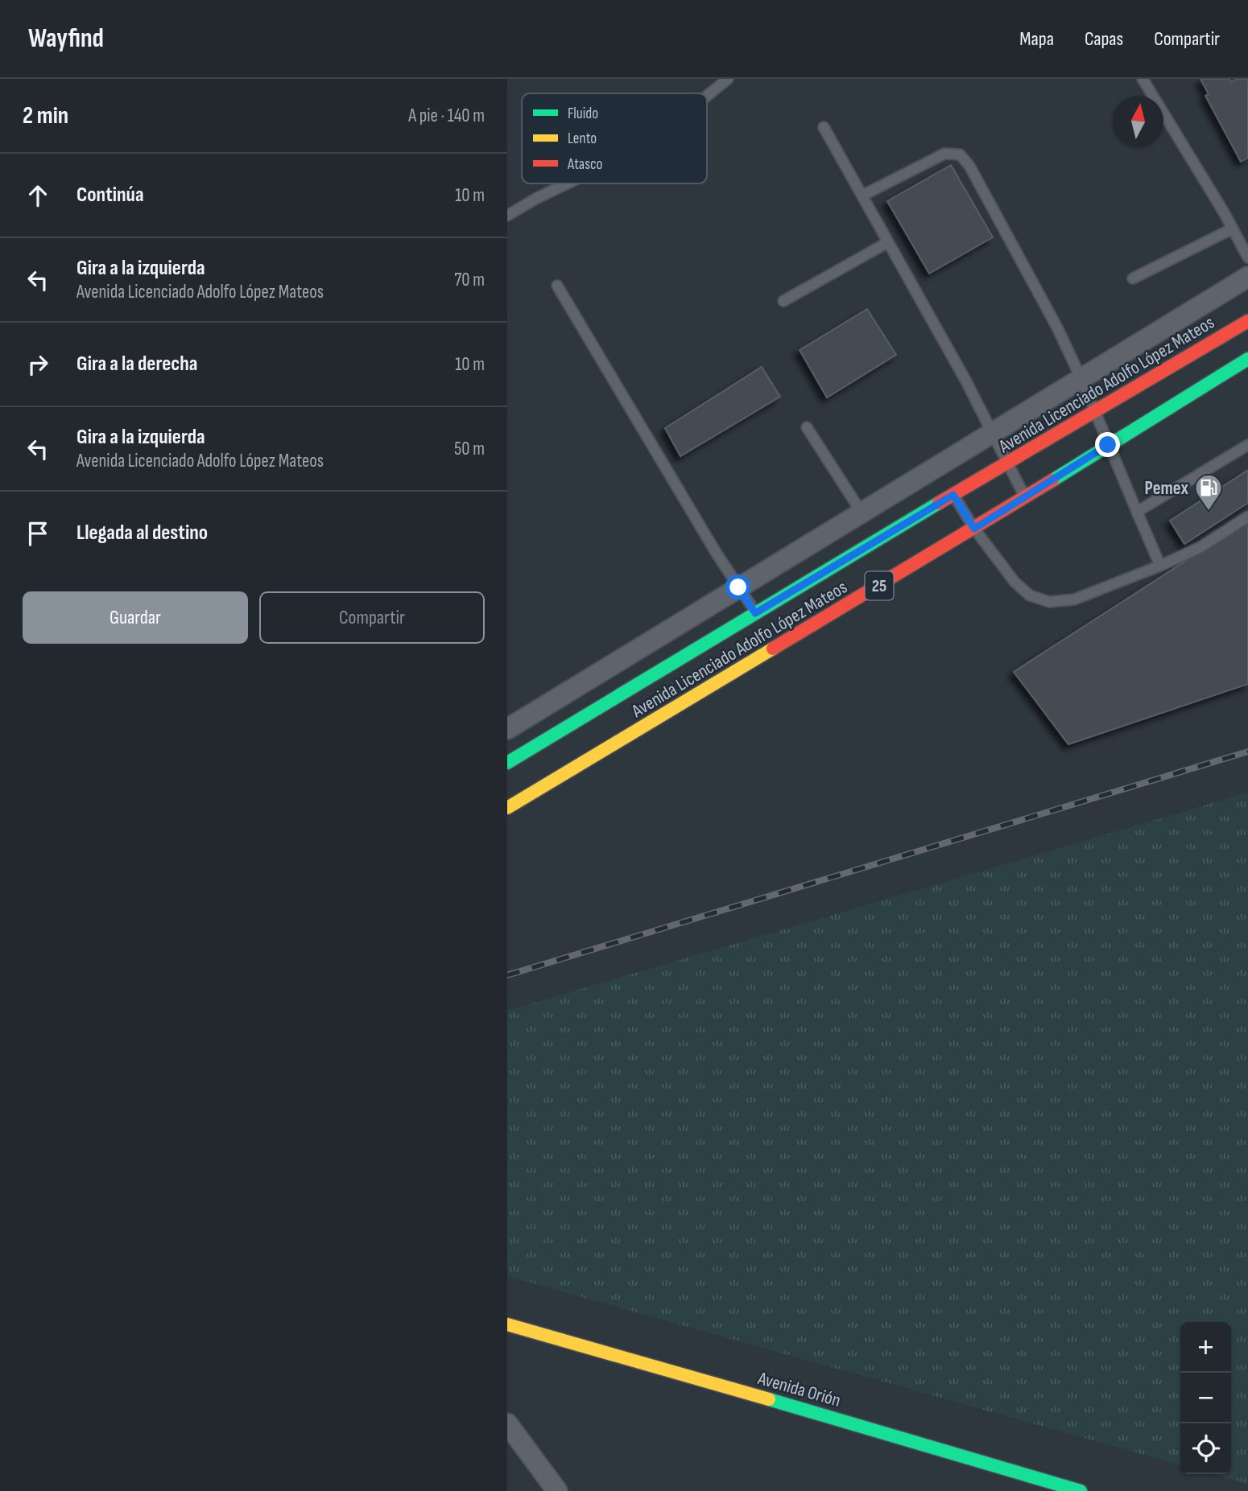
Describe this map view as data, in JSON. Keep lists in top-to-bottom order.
{
  "streets": {
    "main road": ["Avenida Licenciado Adolfo López Mateos", "25", "Avenida Orión"]
  },
  "places": {
    "fuel station": ["Pemex"]
  },
  "legend": ["Fluido", "Lento", "Atasco"],
  "north": "top",
  "page": {
    "header": "Wayfind",
    "nav": ["Mapa", "Capas", "Compartir"],
    "heading": ["2 min", "A pie · 140 m"],
    "list": [
      ["Continúa", "10 m"],
      ["Gira a la izquierda", "Avenida Licenciado Adolfo López Mateos", "70 m"],
      ["Gira a la derecha", "10 m"],
      ["Gira a la izquierda", "Avenida Licenciado Adolfo López Mateos", "50 m"],
      "Llegada al destino"
    ],
    "buttons": ["Guardar", "Compartir"],
    "map_buttons": ["+", "−"]
  }
}
